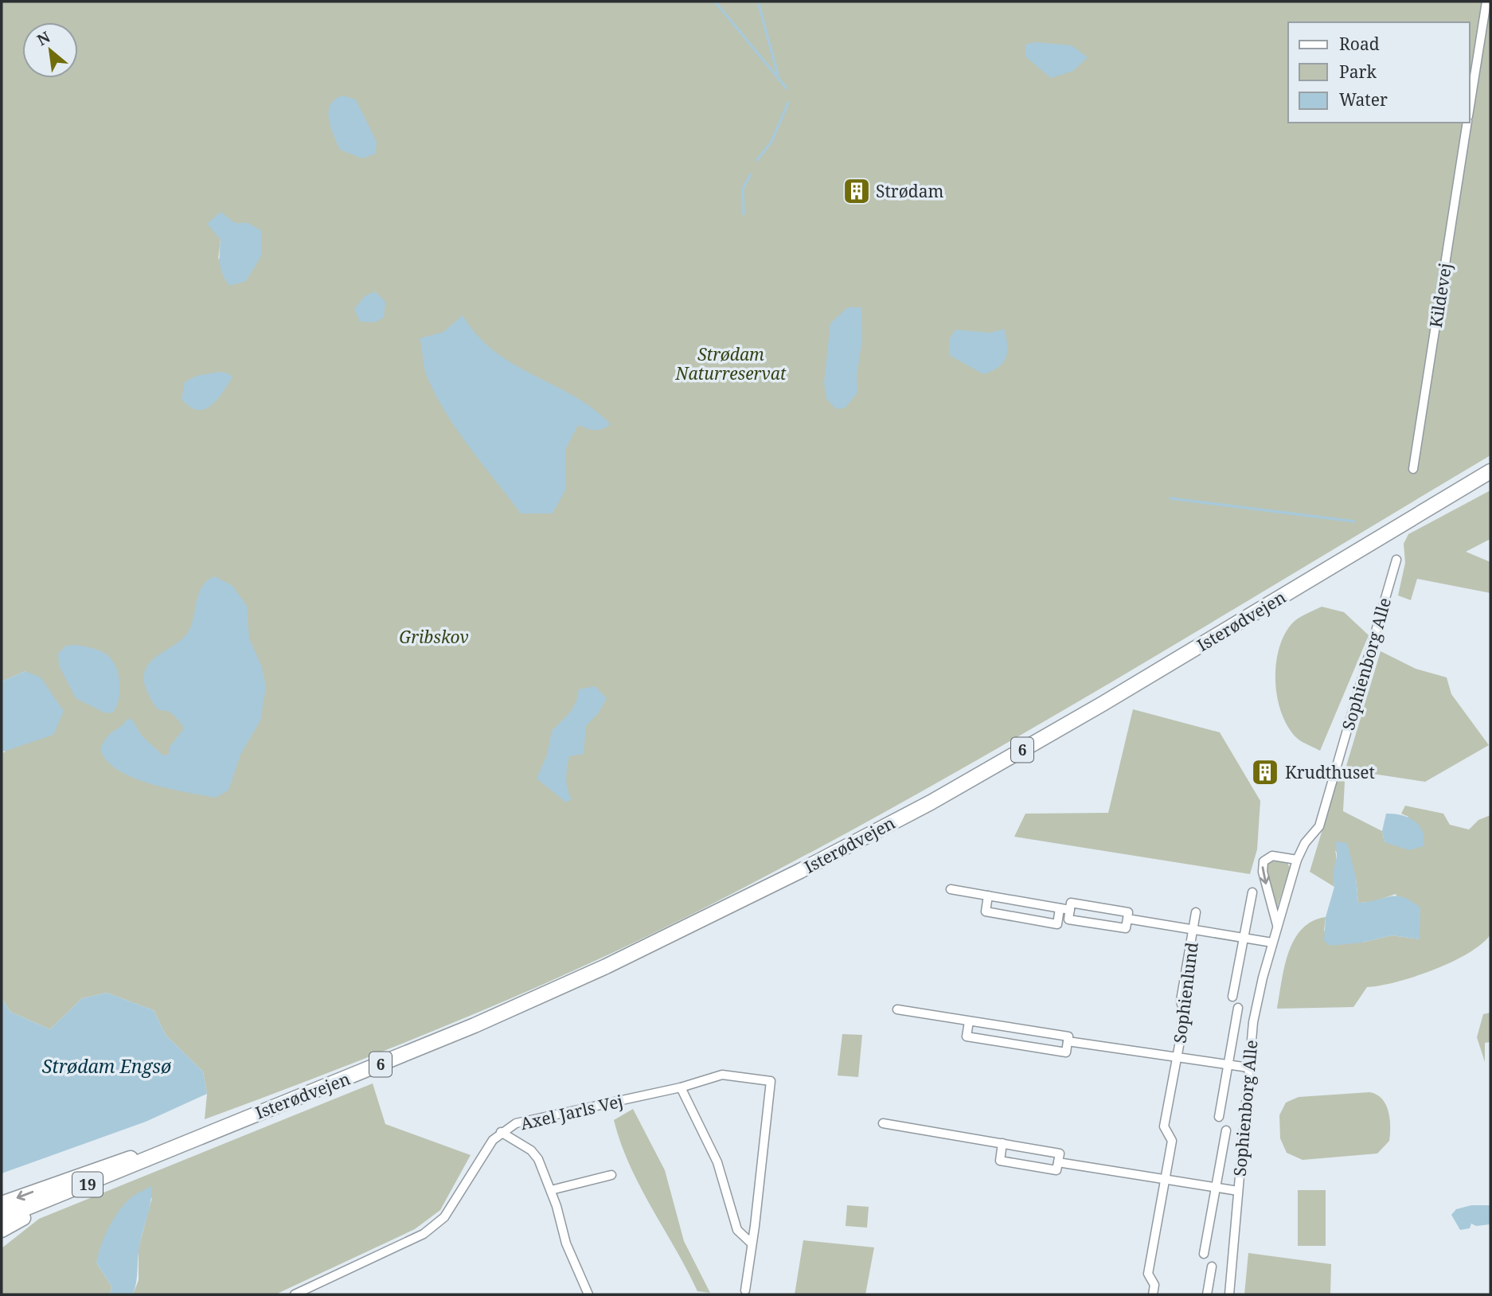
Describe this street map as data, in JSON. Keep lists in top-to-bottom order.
{
  "streets": {
    "highway": ["Isterødvejen", "6", "19"],
    "street": [
      "Kildevej",
      "Sophienborg Alle",
      "Sophienlund",
      "Axel Jarls Vej"
    ]
  },
  "crossings": [
    ["Sophienborg Alle", "Sophienlund"]
  ],
  "water": ["Strødam Engsø"],
  "parks": ["Strødam Naturreservat", "Gribskov"],
  "places": {
    "building": ["Strødam", "Krudthuset"]
  },
  "legend": ["Road", "Park", "Water"],
  "north": "top left"
}
